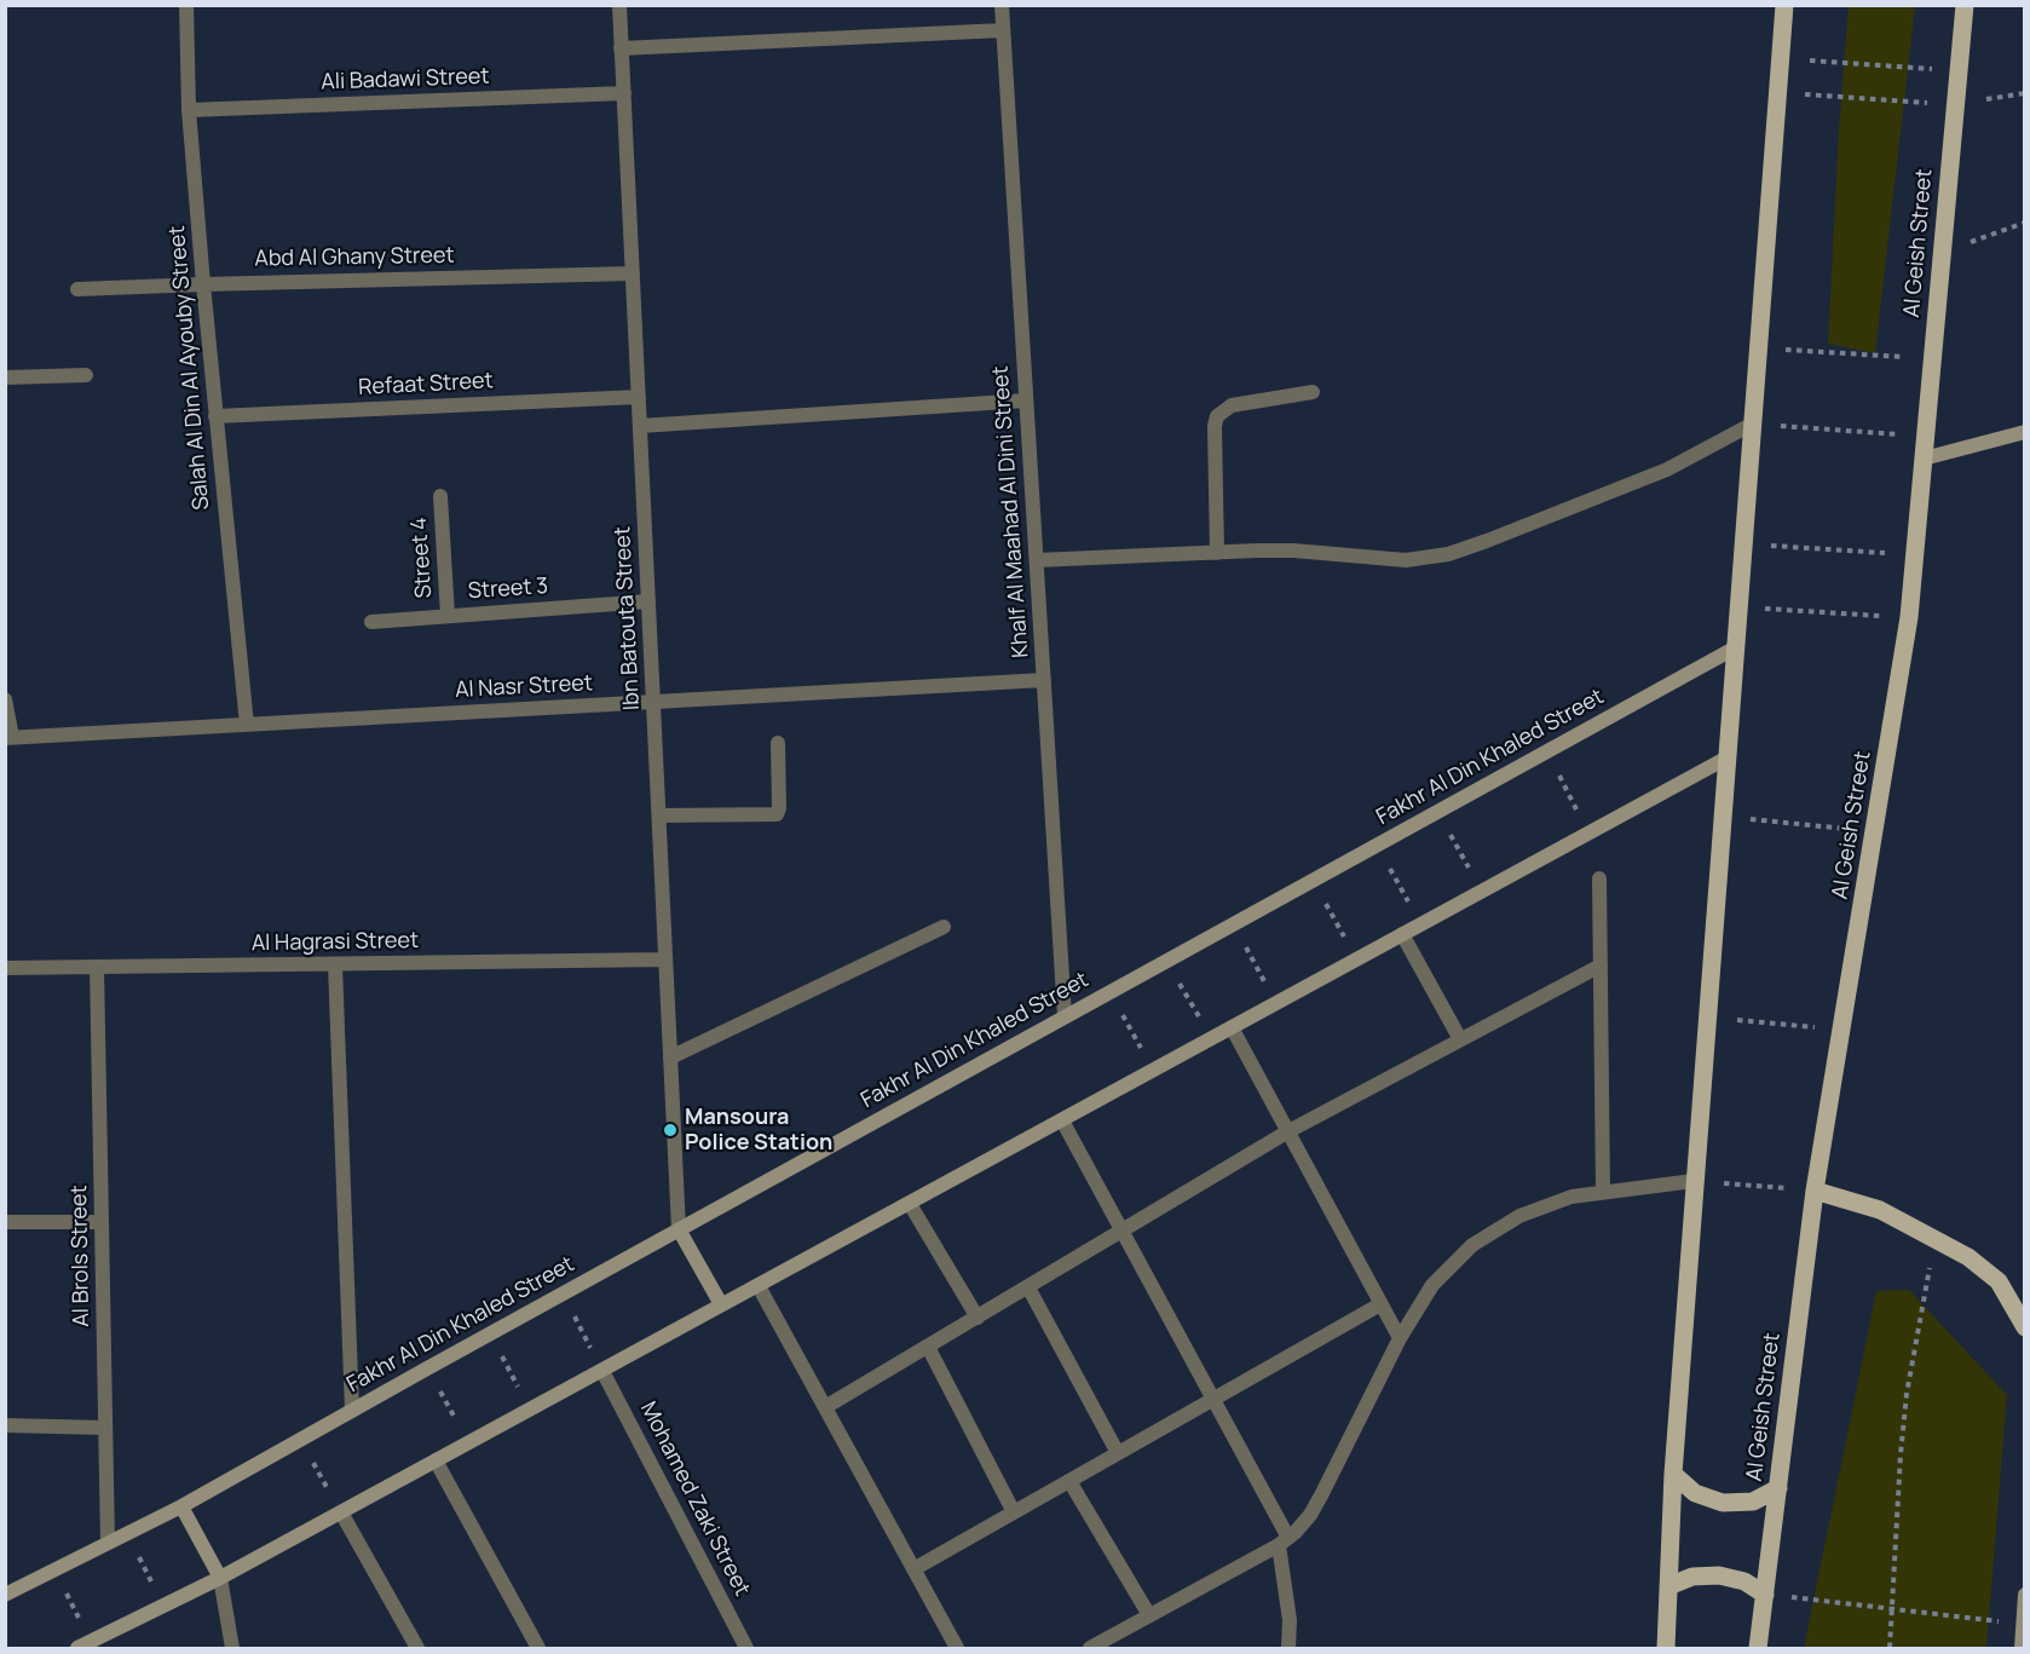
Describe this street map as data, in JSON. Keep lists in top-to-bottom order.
{
  "streets": {
    "main road": ["Al Geish Street", "Fakhr Al Din Khaled Street"],
    "street": [
      "Ali Badawi Street",
      "Abd Al Ghany Street",
      "Salah Al Din Al Ayouby Street",
      "Refaat Street",
      "Khalf Al Maahad Al Dini Street",
      "Street 4",
      "Street 3",
      "Ibn Batouta Street",
      "Al Nasr Street",
      "Al Hagrasi Street",
      "Al Brols Street",
      "Mohamed Zaki Street"
    ]
  },
  "crossings": [
    ["Ali Badawi Street", "Salah Al Din Al Ayouby Street"],
    ["Ali Badawi Street", "Ibn Batouta Street"],
    ["Abd Al Ghany Street", "Salah Al Din Al Ayouby Street"],
    ["Abd Al Ghany Street", "Ibn Batouta Street"],
    ["Salah Al Din Al Ayouby Street", "Refaat Street"],
    ["Salah Al Din Al Ayouby Street", "Al Nasr Street"],
    ["Refaat Street", "Ibn Batouta Street"],
    ["Khalf Al Maahad Al Dini Street", "Al Nasr Street"],
    ["Khalf Al Maahad Al Dini Street", "Fakhr Al Din Khaled Street"],
    ["Street 4", "Street 3"],
    ["Street 3", "Ibn Batouta Street"],
    ["Ibn Batouta Street", "Al Nasr Street"],
    ["Ibn Batouta Street", "Fakhr Al Din Khaled Street"],
    ["Ibn Batouta Street", "Al Hagrasi Street"],
    ["Fakhr Al Din Khaled Street", "Al Brols Street"],
    ["Al Hagrasi Street", "Al Brols Street"]
  ],
  "places": ["Mansoura Police Station"]
}
